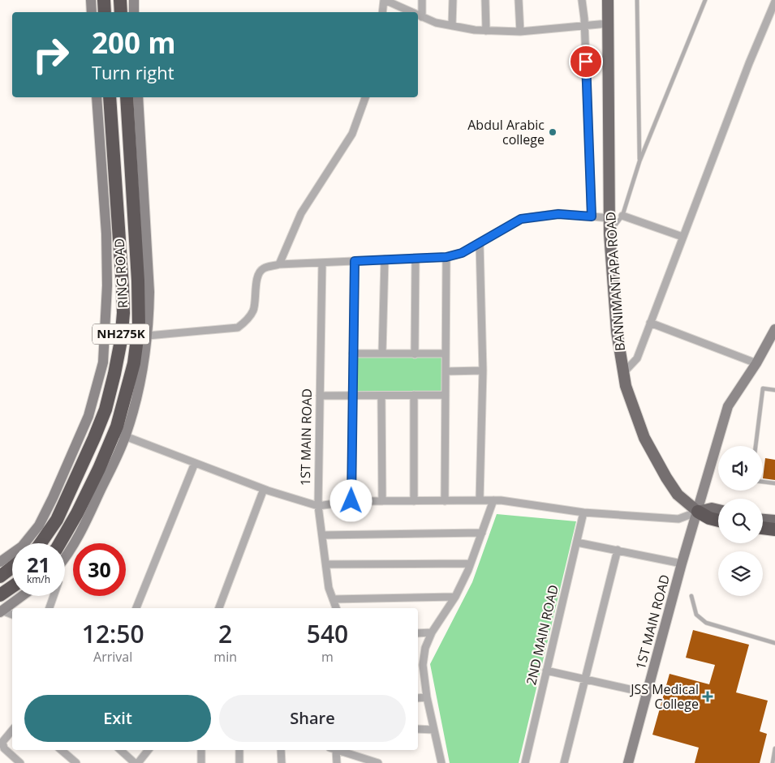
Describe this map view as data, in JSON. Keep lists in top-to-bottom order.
{
  "streets": {
    "highway": ["RING ROAD", "BANNIMANTAPA ROAD", "NH275K"],
    "street": ["1ST MAIN ROAD", "2ND MAIN ROAD"]
  },
  "crossings": [
    ["BANNIMANTAPA ROAD", "1ST MAIN ROAD"]
  ],
  "places": {
    "other": ["Abdul Arabic college"],
    "health": ["JSS Medical College"]
  },
  "page": {
    "turn": ["200 m", "Turn right"],
    "speed": "21 km/h",
    "limit": "30",
    "eta": [
      "12:50",
      "Arrival",
      "2",
      "min",
      "540",
      "m"
    ],
    "buttons": ["Exit", "Share"]
  }
}
